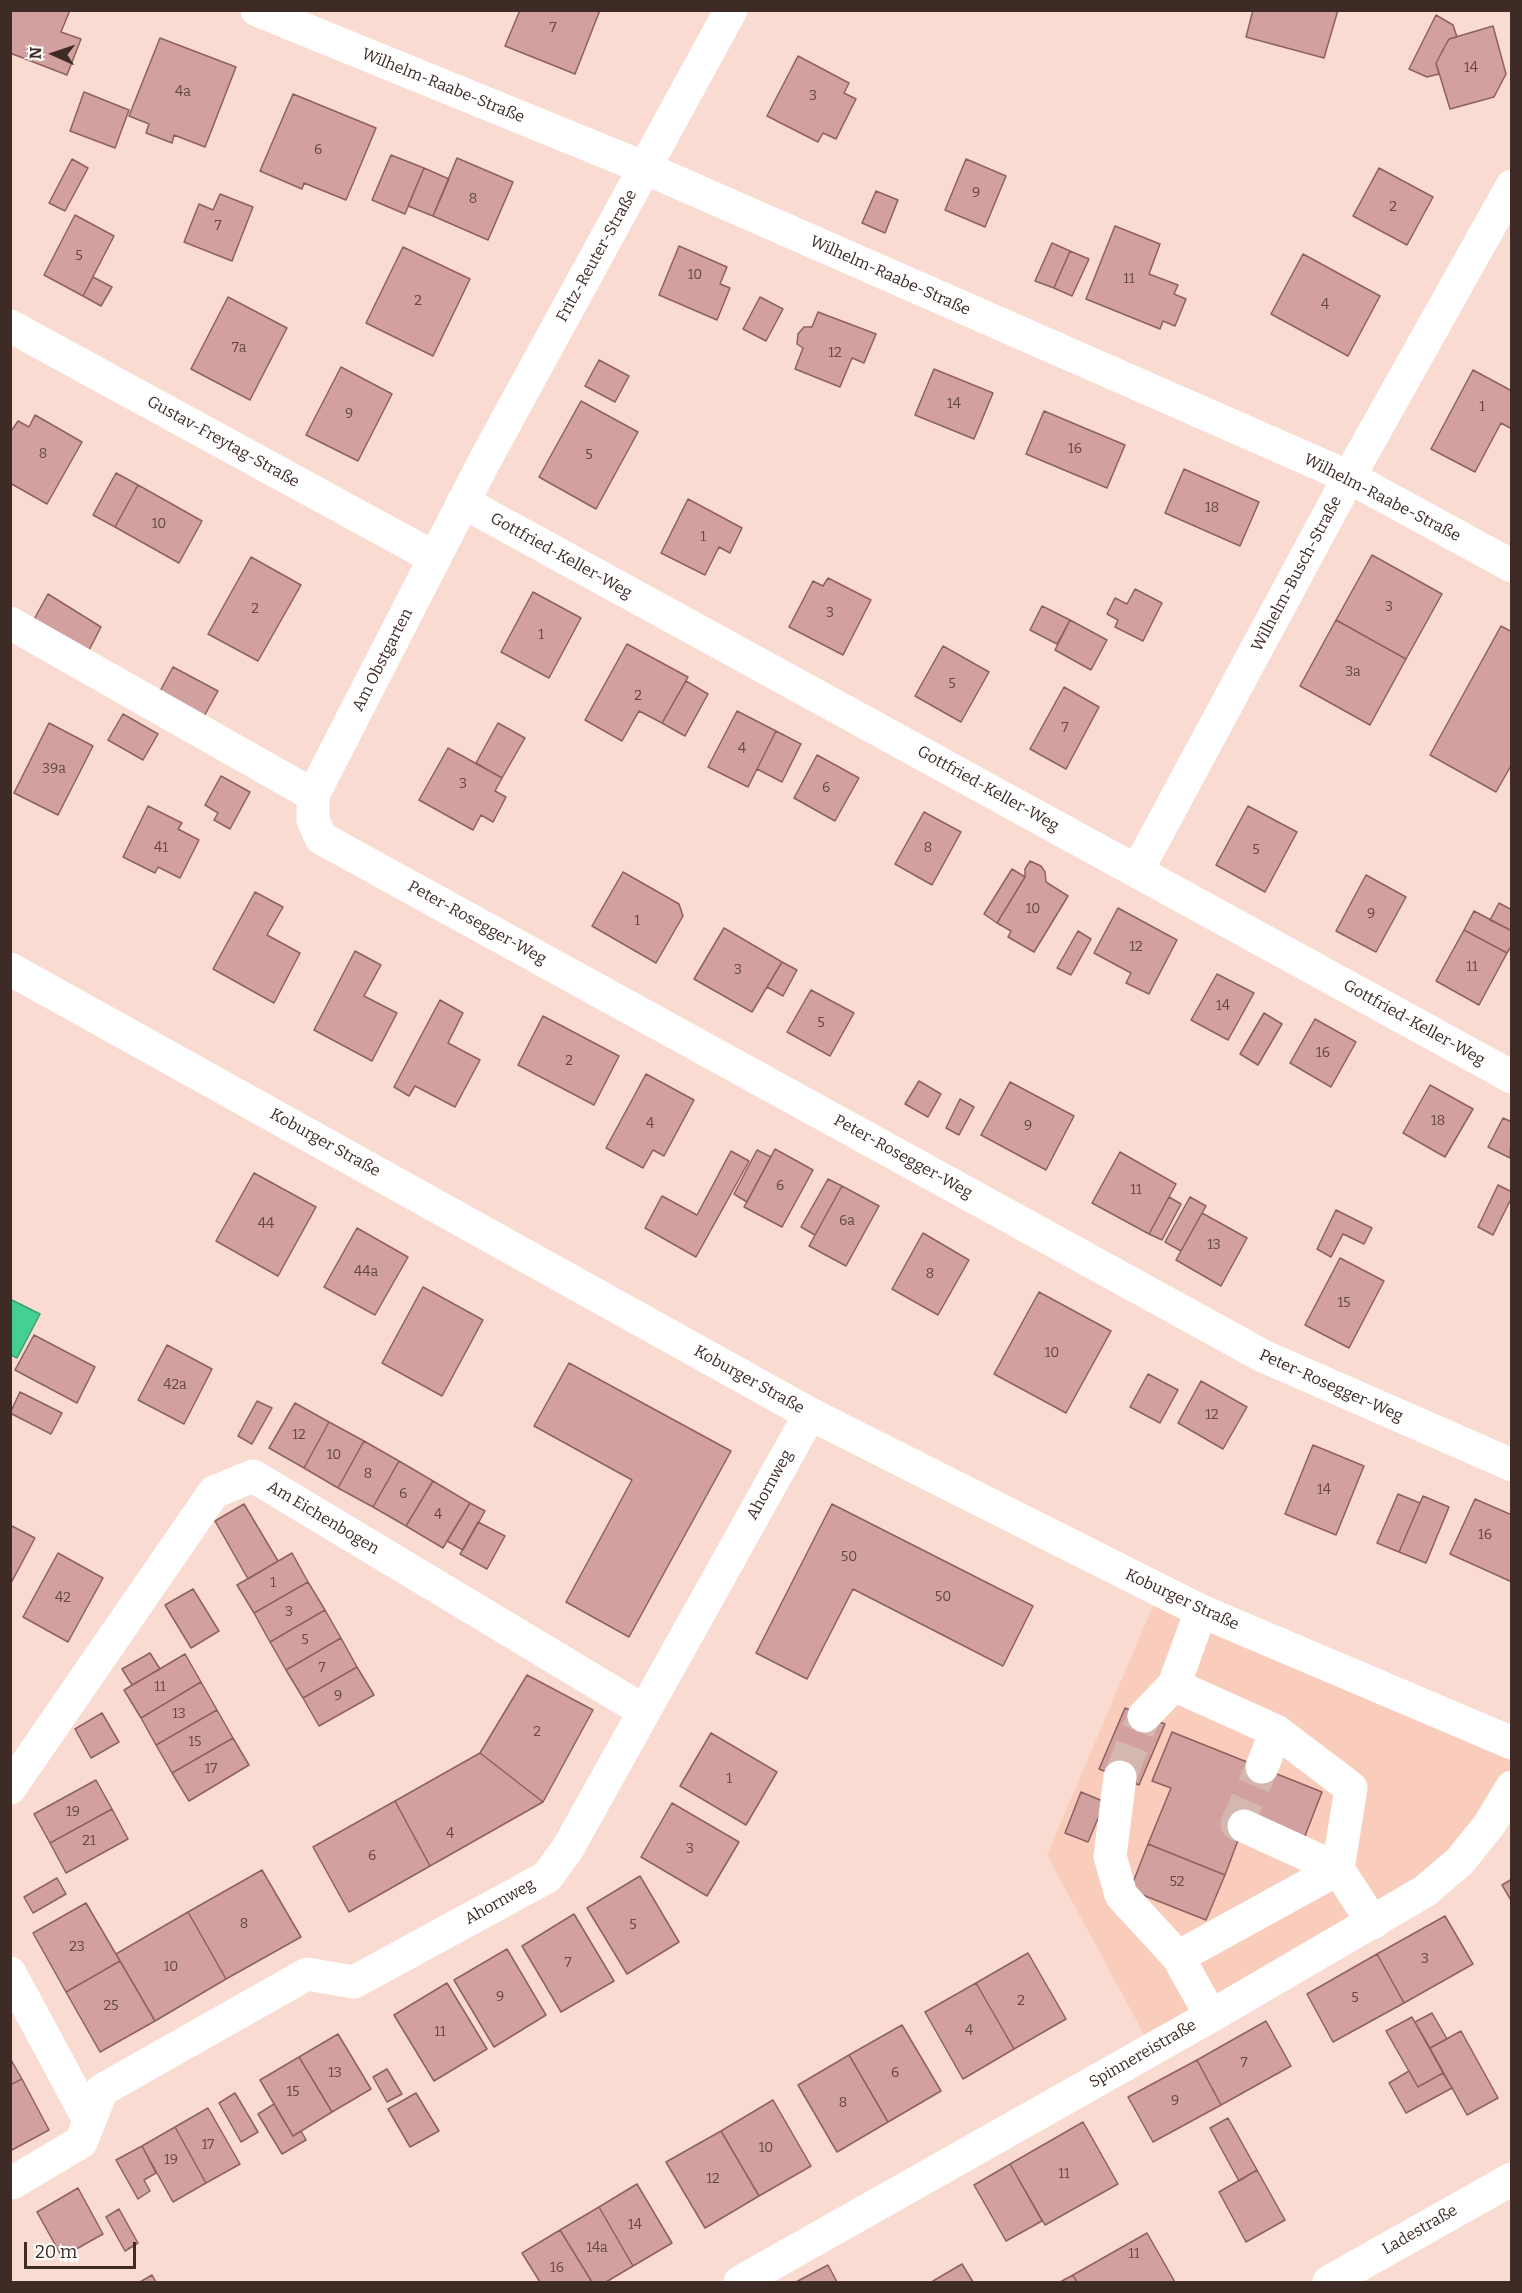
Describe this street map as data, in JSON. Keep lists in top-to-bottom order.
{
  "streets": {
    "street": [
      "Wilhelm-Raabe-Straße",
      "Fritz-Reuter-Straße",
      "Gustav-Freytag-Straße",
      "Gottfried-Keller-Weg",
      "Wilhelm-Busch-Straße",
      "Am Obstgarten",
      "Peter-Rosegger-Weg",
      "Koburger Straße",
      "Ahornweg",
      "Am Eichenbogen",
      "Spinnereistraße",
      "Ladestraße"
    ]
  },
  "crossings": [
    ["Wilhelm-Raabe-Straße", "Fritz-Reuter-Straße"],
    ["Wilhelm-Raabe-Straße", "Wilhelm-Busch-Straße"],
    ["Fritz-Reuter-Straße", "Gottfried-Keller-Weg"],
    ["Fritz-Reuter-Straße", "Am Obstgarten"],
    ["Gustav-Freytag-Straße", "Am Obstgarten"],
    ["Gottfried-Keller-Weg", "Wilhelm-Busch-Straße"],
    ["Gottfried-Keller-Weg", "Am Obstgarten"],
    ["Am Obstgarten", "Peter-Rosegger-Weg"],
    ["Koburger Straße", "Ahornweg"],
    ["Ahornweg", "Am Eichenbogen"]
  ],
  "house_numbers": [
    "7",
    "14",
    "4a",
    "3",
    "6",
    "9",
    "8",
    "2",
    "7",
    "5",
    "10",
    "11",
    "2",
    "4",
    "7a",
    "12",
    "14",
    "1",
    "9",
    "16",
    "8",
    "5",
    "18",
    "10",
    "1",
    "3",
    "2",
    "3",
    "1",
    "3a",
    "5",
    "2",
    "7",
    "4",
    "39a",
    "3",
    "6",
    "41",
    "8",
    "5",
    "10",
    "9",
    "1",
    "12",
    "11",
    "3",
    "14",
    "5",
    "16",
    "2",
    "18",
    "4",
    "9",
    "6",
    "11",
    "6a",
    "44",
    "13",
    "44a",
    "8",
    "15",
    "10",
    "42a",
    "12",
    "12",
    "10",
    "8",
    "14",
    "6",
    "4",
    "16",
    "50",
    "1",
    "50",
    "42",
    "3",
    "5",
    "7",
    "11",
    "9",
    "13",
    "2",
    "15",
    "17",
    "1",
    "19",
    "4",
    "21",
    "3",
    "6",
    "52",
    "8",
    "5",
    "23",
    "3",
    "7",
    "10",
    "9",
    "5",
    "2",
    "25",
    "4",
    "11",
    "7",
    "13",
    "6",
    "15",
    "9",
    "8",
    "17",
    "10",
    "19",
    "11",
    "12",
    "14",
    "14a",
    "11",
    "16"
  ],
  "scale_bar": "20 m",
  "north": "left"
}
